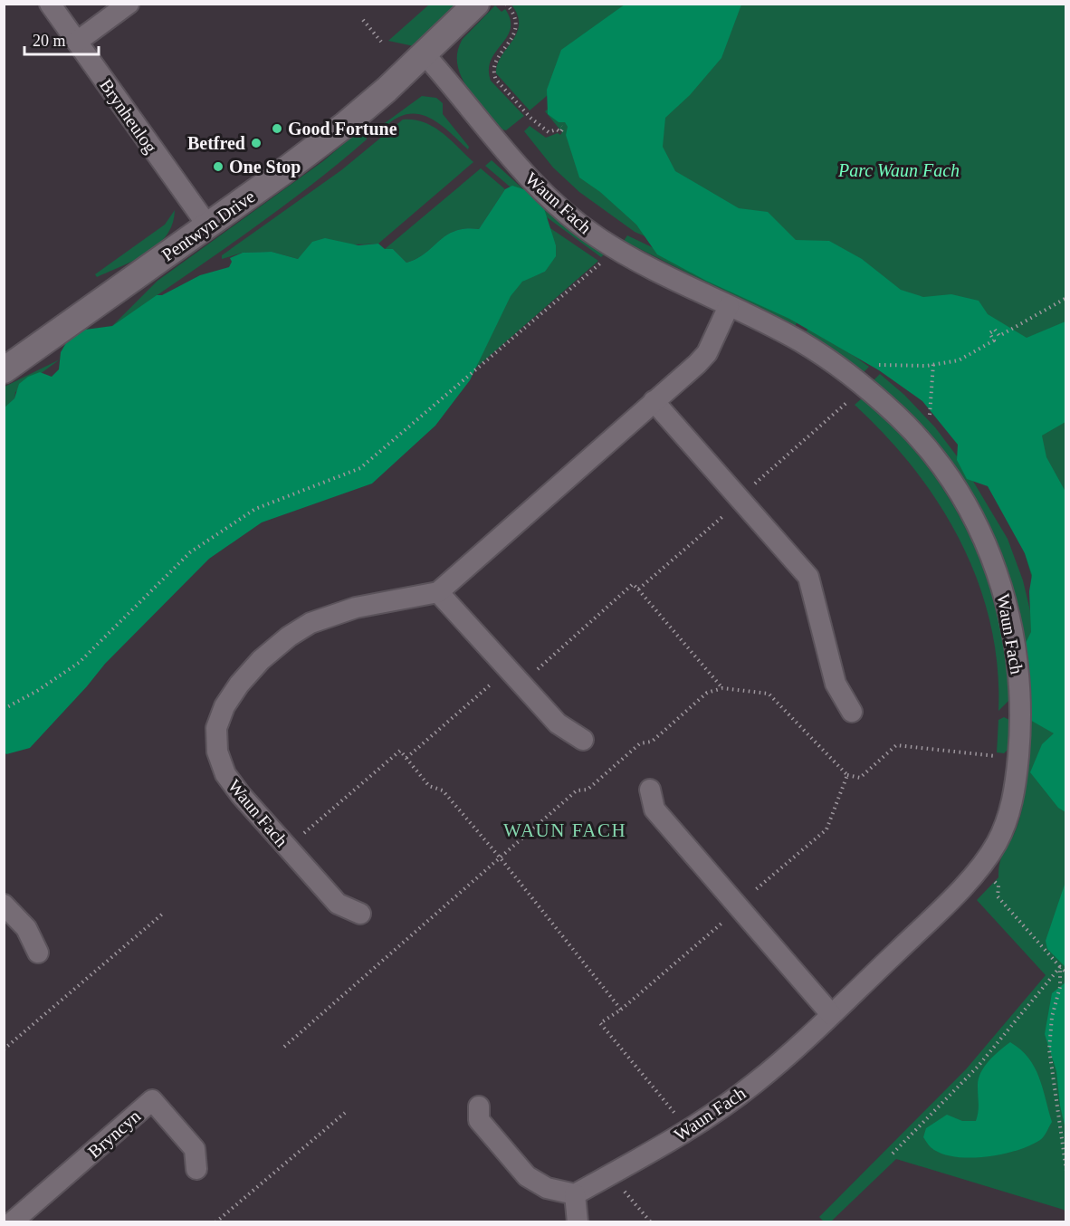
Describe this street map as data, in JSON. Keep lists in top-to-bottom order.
{
  "streets": {
    "street": [
      "Brynheulog",
      "Waun Fach",
      "Pentwyn Drive",
      "Bryncyn"
    ]
  },
  "crossings": [
    ["Brynheulog", "Pentwyn Drive"],
    ["Waun Fach", "Pentwyn Drive"]
  ],
  "districts": ["WAUN FACH"],
  "parks": ["Parc Waun Fach"],
  "places": ["Good Fortune", "Betfred", "One Stop"],
  "scale_bar": "20 m"
}
